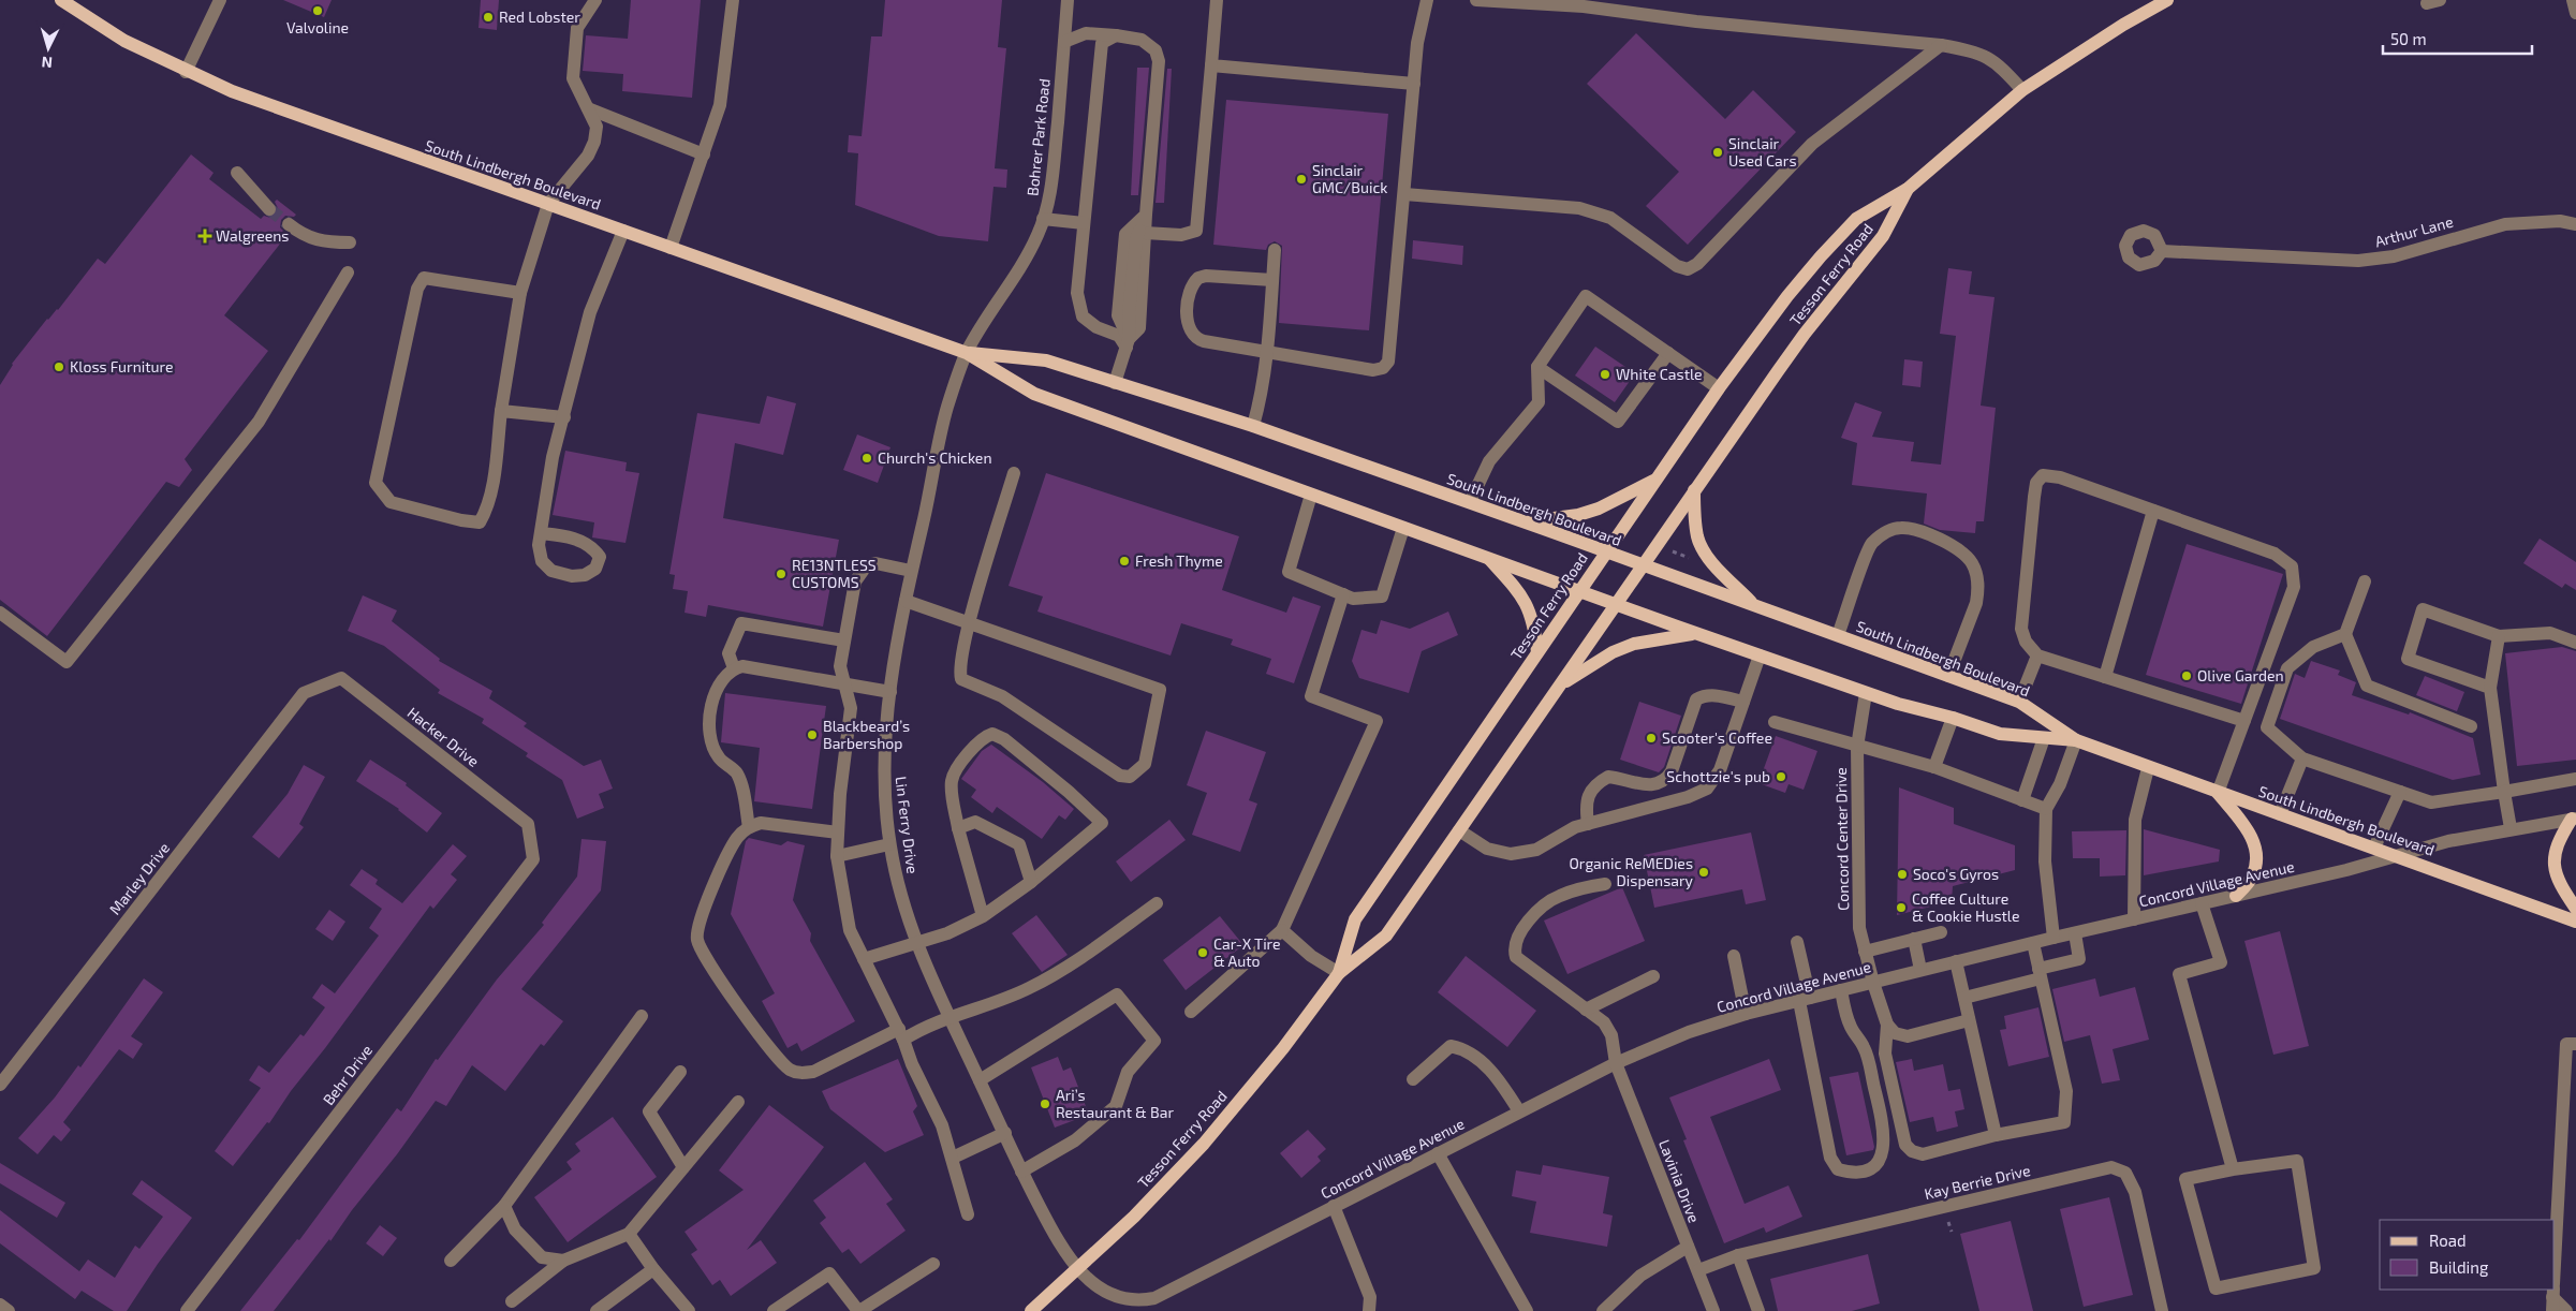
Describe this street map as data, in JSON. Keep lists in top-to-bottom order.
{
  "streets": {
    "main road": ["South Lindbergh Boulevard", "Tesson Ferry Road"],
    "street": [
      "Bohrer Park Road",
      "Arthur Lane",
      "Hacker Drive",
      "Lin Ferry Drive",
      "Concord Center Drive",
      "Marley Drive",
      "Concord Village Avenue",
      "Behr Drive",
      "Lavinia Drive",
      "Kay Berrie Drive"
    ]
  },
  "crossings": [
    ["Bohrer Park Road", "South Lindbergh Boulevard"],
    ["Bohrer Park Road", "Lin Ferry Drive"],
    ["South Lindbergh Boulevard", "Tesson Ferry Road"],
    ["South Lindbergh Boulevard", "Lin Ferry Drive"],
    ["South Lindbergh Boulevard", "Concord Center Drive"],
    ["South Lindbergh Boulevard", "Concord Village Avenue"],
    ["Tesson Ferry Road", "Lin Ferry Drive"],
    ["Tesson Ferry Road", "Concord Village Avenue"],
    ["Hacker Drive", "Marley Drive"],
    ["Hacker Drive", "Behr Drive"],
    ["Lin Ferry Drive", "Concord Village Avenue"],
    ["Concord Center Drive", "Concord Village Avenue"],
    ["Concord Village Avenue", "Lavinia Drive"],
    ["Lavinia Drive", "Kay Berrie Drive"]
  ],
  "places": {
    "other": [
      "Valvoline",
      "Red Lobster",
      "Sinclair Used Cars",
      "Sinclair GMC/Buick",
      "Kloss Furniture",
      "White Castle",
      "Church's Chicken",
      "Fresh Thyme",
      "RE13NTLESS CUSTOMS",
      "Olive Garden",
      "Blackbeard’s Barbershop",
      "Scooter's Coffee",
      "Schottzie's pub",
      "Organic ReMEDies Dispensary",
      "Soco's Gyros",
      "Coffee Culture & Cookie Hustle",
      "Car-X Tire & Auto",
      "Ari’s Restaurant & Bar"
    ],
    "health": ["Walgreens"]
  },
  "legend": ["Road", "Building"],
  "scale_bar": "50 m",
  "north": "bottom"
}
